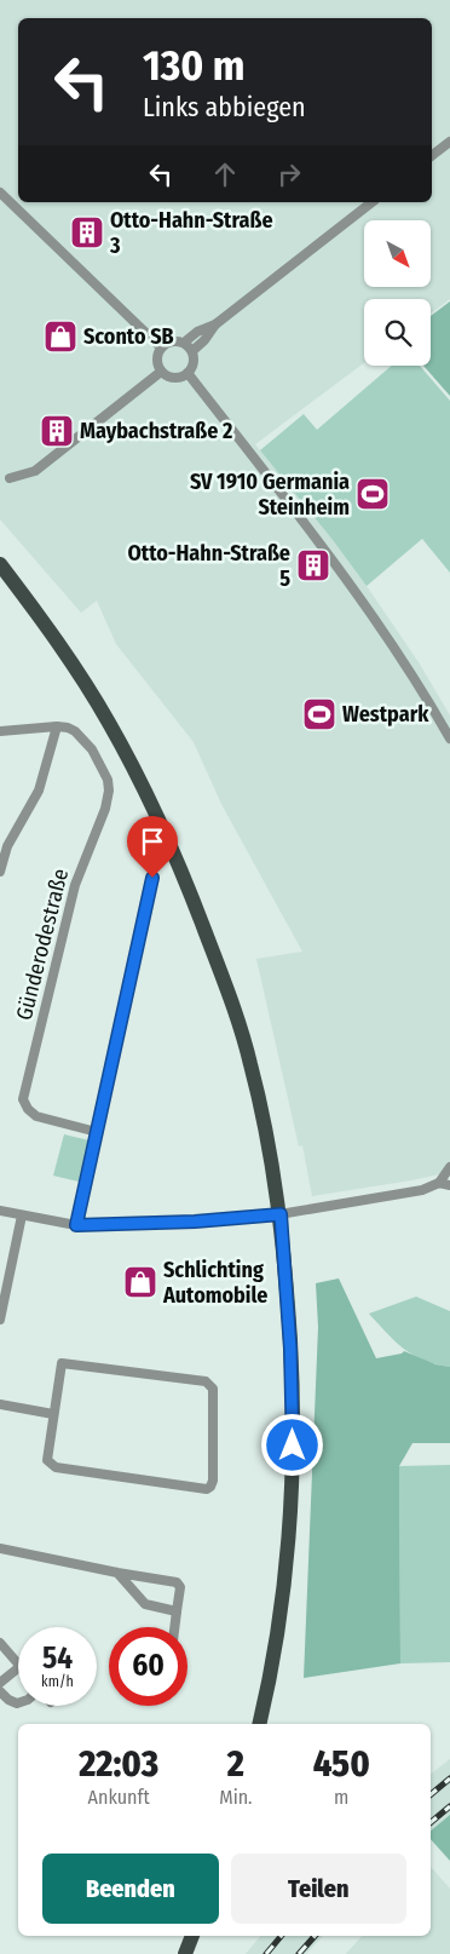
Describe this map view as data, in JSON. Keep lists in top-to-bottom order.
{
  "streets": {
    "street": ["Günderodestraße"]
  },
  "places": {
    "building": ["Otto-Hahn-Straße 3", "Maybachstraße 2", "Otto-Hahn-Straße 5"],
    "shop": ["Sconto SB", "Schlichting Automobile"],
    "sports": ["SV 1910 Germania Steinheim", "Westpark"]
  },
  "north": "bottom right",
  "page": {
    "turn": ["130 m", "Links abbiegen"],
    "speed": "54 km/h",
    "limit": "60",
    "eta": [
      "22:03",
      "Ankunft",
      "2",
      "Min.",
      "450",
      "m"
    ],
    "buttons": ["Beenden", "Teilen"]
  }
}
